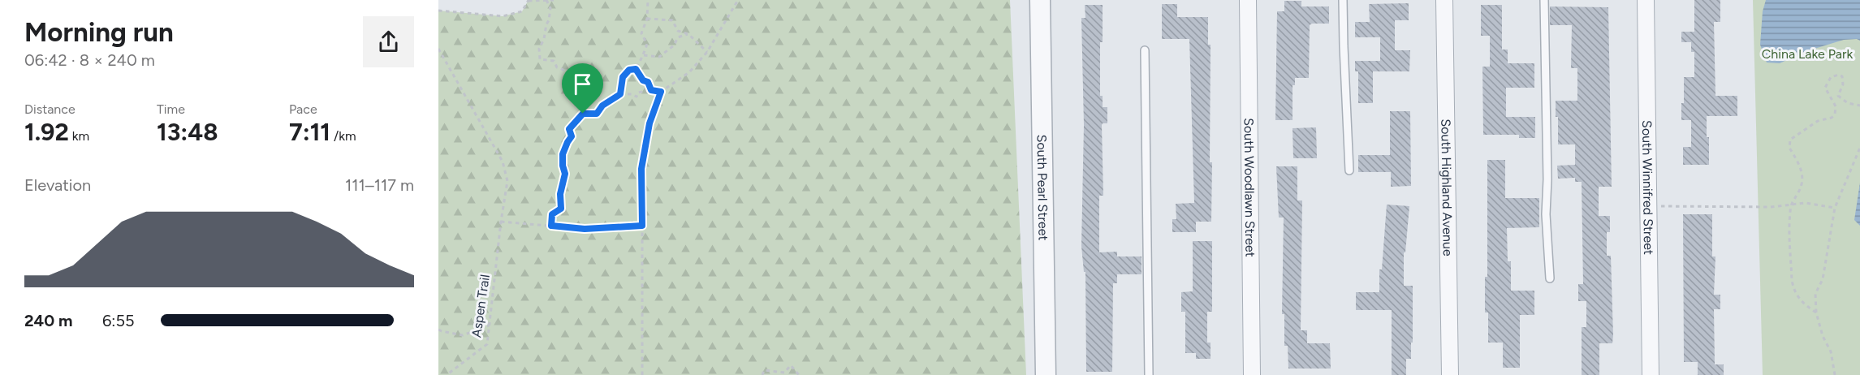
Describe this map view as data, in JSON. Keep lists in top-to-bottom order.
{
  "streets": {
    "street": [
      "South Pearl Street",
      "South Woodlawn Street",
      "South Highland Avenue",
      "South Winnifred Street"
    ],
    "path": ["Aspen Trail"]
  },
  "parks": ["China Lake Park"],
  "page": {
    "heading": ["Morning run", "06:42 · 8 × 240 m"],
    "stats": [
      ["Distance", "1.92 km"],
      ["Time", "13:48"],
      ["Pace", "7:11 /km"]
    ],
    "chart": ["Elevation", "111–117 m"],
    "list": [
      {
        "name": "240 m",
        "note": "6:55"
      }
    ]
  }
}
